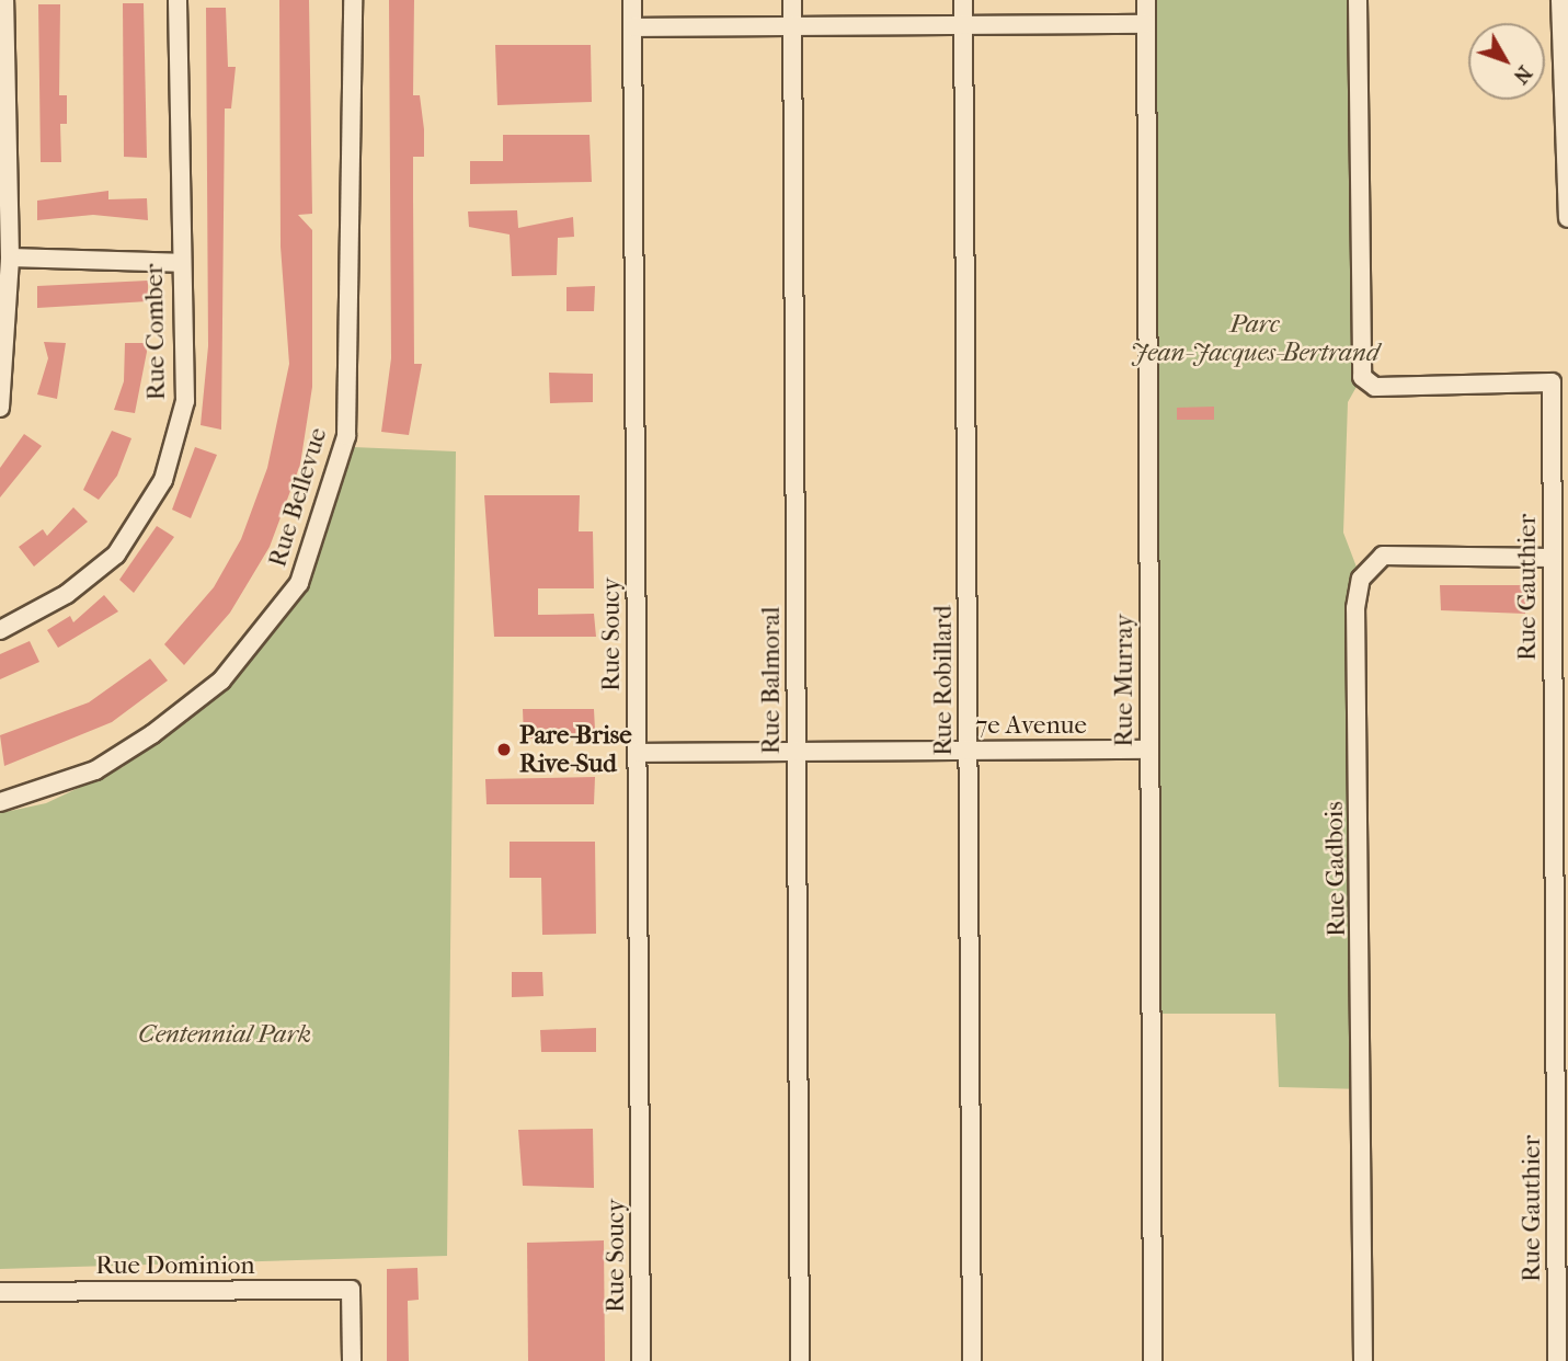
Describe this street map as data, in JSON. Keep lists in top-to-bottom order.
{
  "streets": {
    "street": [
      "Rue Comber",
      "Rue Bellevue",
      "Rue Gauthier",
      "Rue Soucy",
      "Rue Balmoral",
      "Rue Robillard",
      "Rue Murray",
      "7e Avenue",
      "Rue Gadbois",
      "Rue Dominion"
    ]
  },
  "crossings": [
    ["Rue Gauthier", "Rue Gadbois"],
    ["Rue Soucy", "7e Avenue"],
    ["Rue Balmoral", "7e Avenue"],
    ["Rue Robillard", "7e Avenue"],
    ["Rue Murray", "7e Avenue"]
  ],
  "parks": ["Parc Jean-Jacques-Bertrand", "Centennial Park"],
  "places": ["Pare-Brise Rive-Sud"],
  "north": "bottom right"
}
